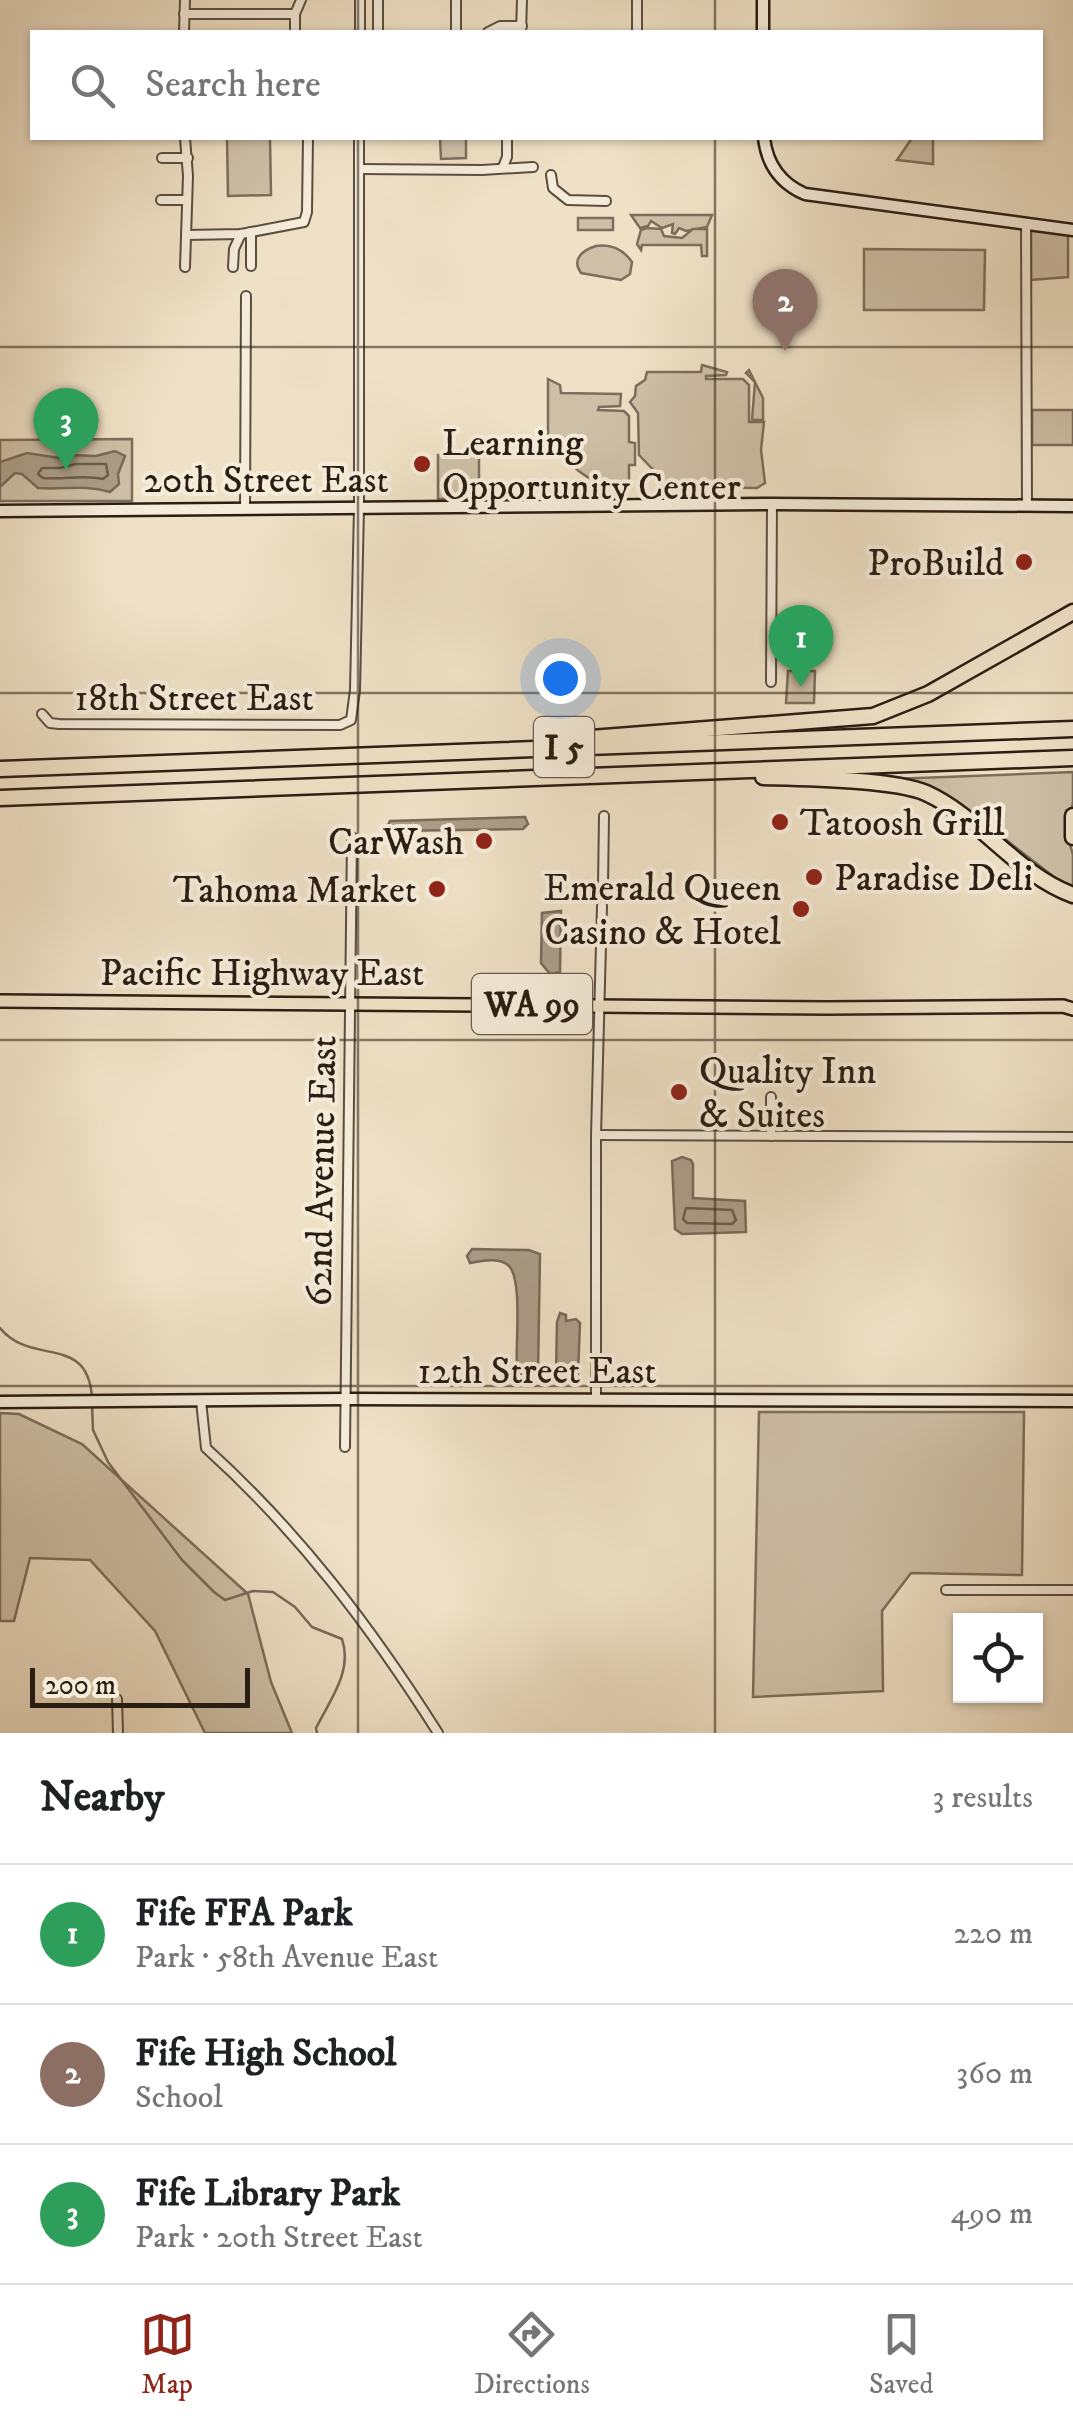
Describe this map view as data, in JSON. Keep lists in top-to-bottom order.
{
  "streets": {
    "highway": ["I 5"],
    "main road": ["Pacific Highway East", "WA 99"],
    "street": [
      "20th Street East",
      "18th Street East",
      "62nd Avenue East",
      "12th Street East"
    ]
  },
  "crossings": [
    ["20th Street East", "18th Street East"],
    ["Pacific Highway East", "62nd Avenue East"],
    ["62nd Avenue East", "12th Street East"]
  ],
  "places": [
    "Learning Opportunity Center",
    "ProBuild",
    "Tatoosh Grill",
    "CarWash",
    "Paradise Deli",
    "Tahoma Market",
    "Emerald Queen Casino & Hotel",
    "Quality Inn & Suites"
  ],
  "scale_bar": "200 m",
  "page": {
    "search": "Search here",
    "pins": ["2", "3", "1"],
    "scale": "200 m",
    "heading": ["Nearby", "3 results"],
    "list": [
      {
        "mark": "1",
        "name": "Fife FFA Park",
        "note": "Park · 58th Avenue East",
        "value": "220 m"
      },
      {
        "mark": "2",
        "name": "Fife High School",
        "note": "School",
        "value": "360 m"
      },
      {
        "mark": "3",
        "name": "Fife Library Park",
        "note": "Park · 20th Street East",
        "value": "490 m"
      }
    ],
    "nav": ["Map", "Directions", "Saved"]
  }
}
